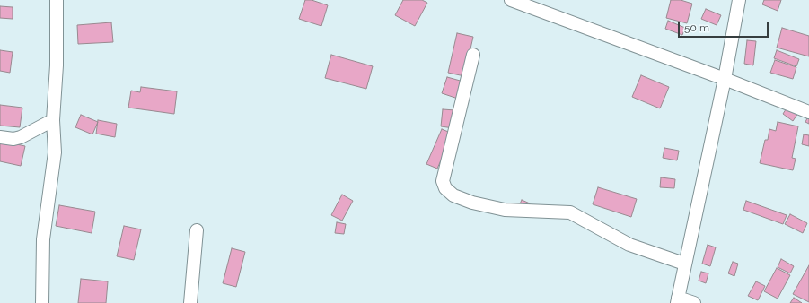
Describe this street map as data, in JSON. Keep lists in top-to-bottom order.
{
  "scale_bar": "50 m"
}
